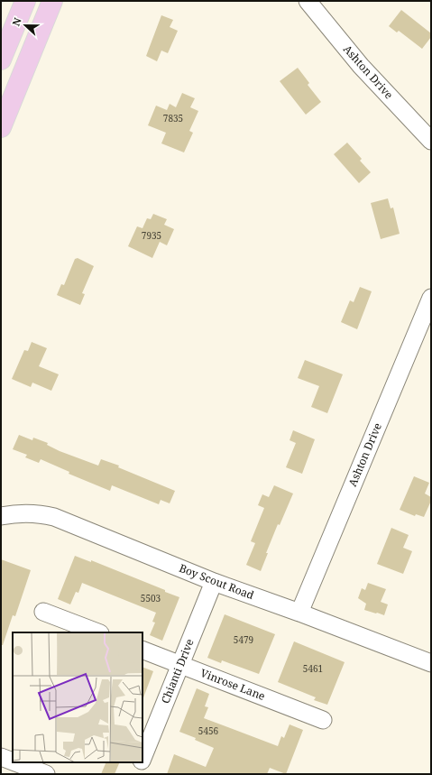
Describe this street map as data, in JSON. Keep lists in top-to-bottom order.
{
  "streets": {
    "street": [
      "Ashton Drive",
      "Boy Scout Road",
      "Chianti Drive",
      "Vinrose Lane"
    ]
  },
  "crossings": [
    ["Ashton Drive", "Boy Scout Road"],
    ["Boy Scout Road", "Chianti Drive"],
    ["Chianti Drive", "Vinrose Lane"]
  ],
  "house_numbers": [
    "7835",
    "7935",
    "5503",
    "5479",
    "5461",
    "5456"
  ],
  "north": "left"
}
